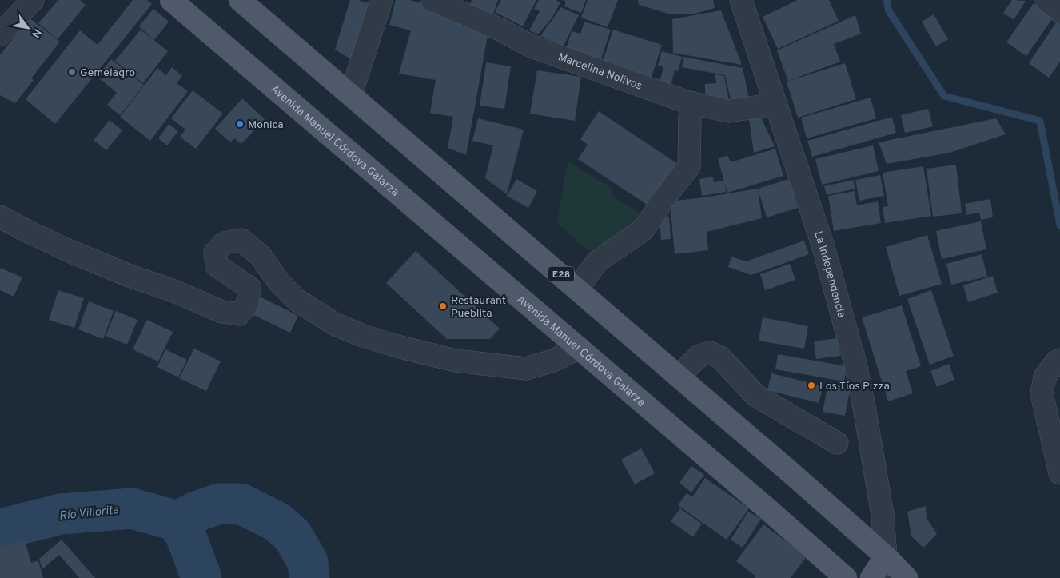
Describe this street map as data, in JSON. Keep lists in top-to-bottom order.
{
  "streets": {
    "main road": ["Avenida Manuel Córdova Galarza", "E28"],
    "street": ["Marcelina Nolivos", "La Independencia"]
  },
  "crossings": [
    ["Marcelina Nolivos", "La Independencia"],
    ["E28", "La Independencia"]
  ],
  "water": ["Río Villorita"],
  "places": [
    "Gemelagro",
    "Monica",
    "Restaurant Pueblita",
    "Los Tíos Pizza"
  ],
  "north": "bottom right"
}
